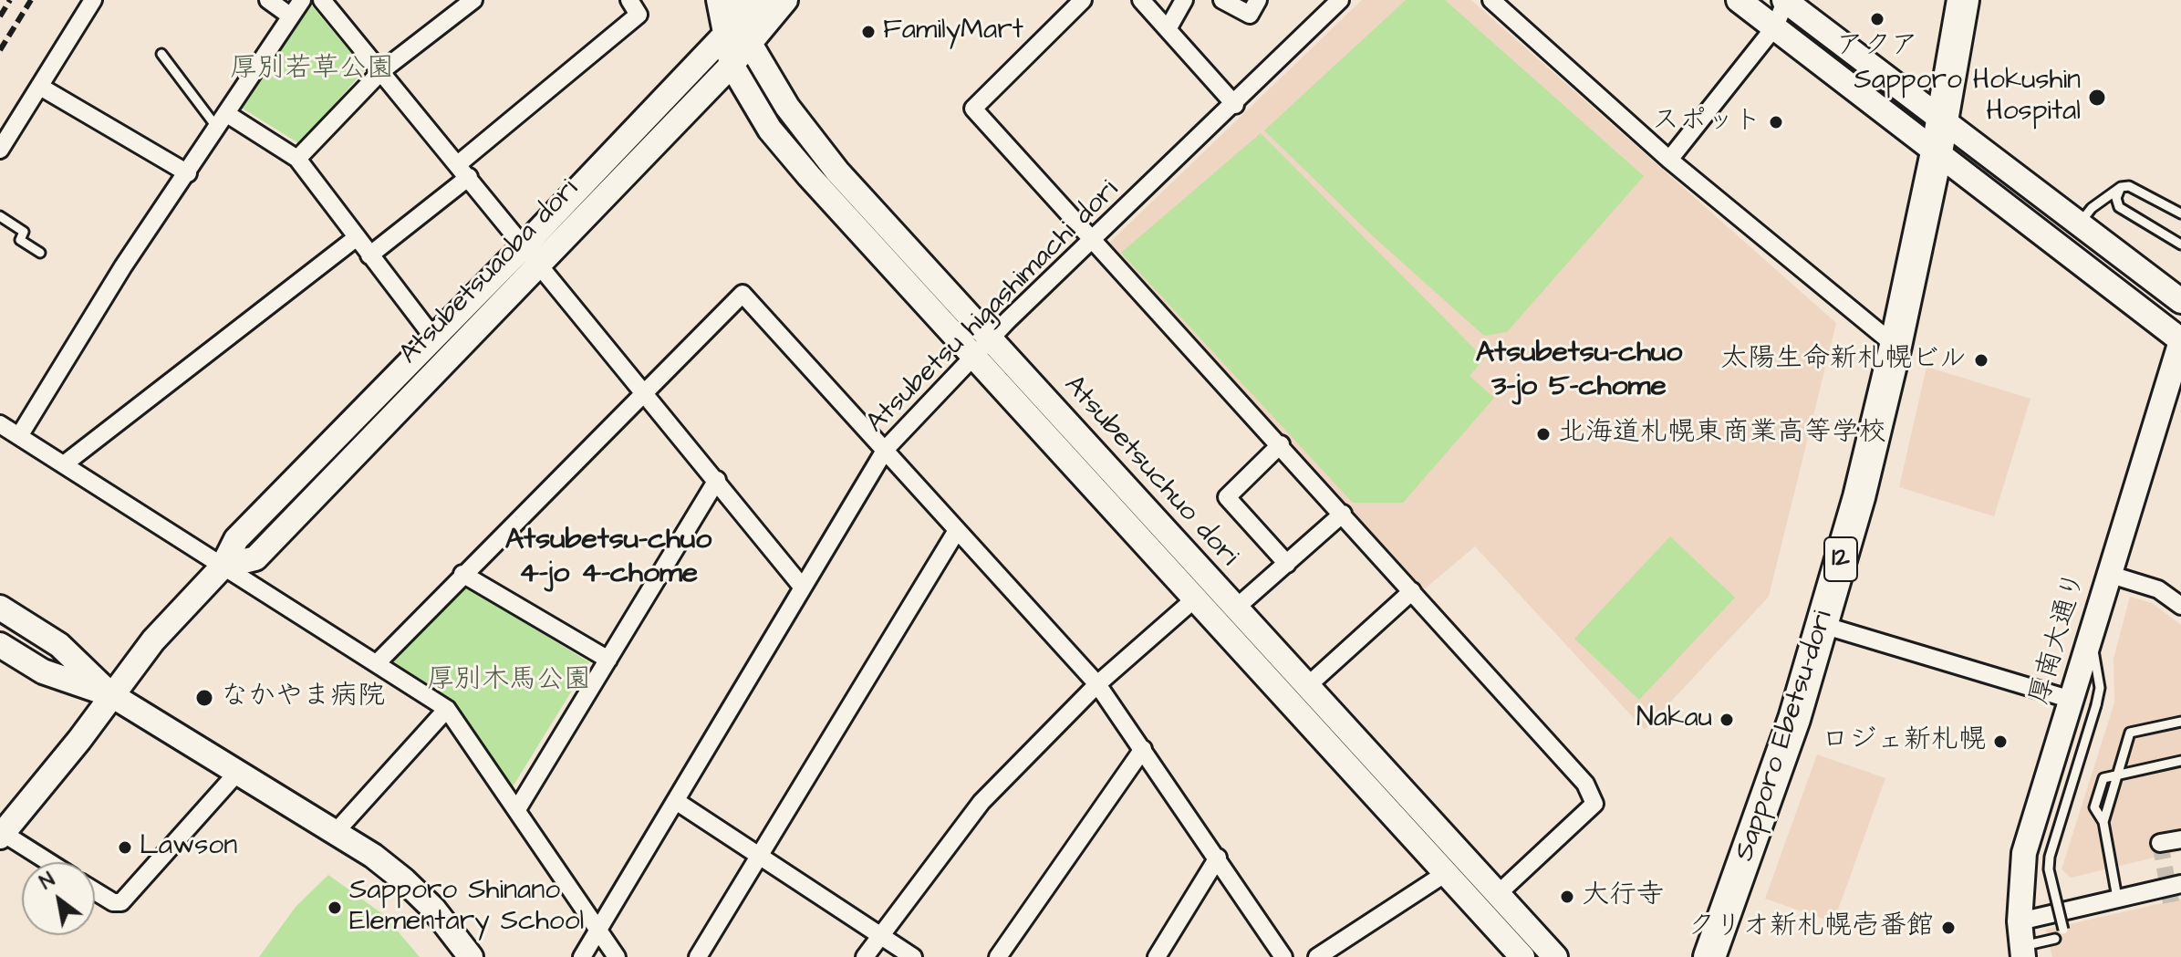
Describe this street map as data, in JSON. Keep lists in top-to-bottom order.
{
  "streets": {
    "highway": ["12", "Sapporo Ebetsu-dori"],
    "street": [
      "Atsubetsuaoba dori",
      "Atsubetsu higashimachi dori",
      "Atsubetsuchuo dori",
      "厚南大通り"
    ]
  },
  "crossings": [
    ["Atsubetsuaoba dori", "Atsubetsuchuo dori"],
    ["Atsubetsu higashimachi dori", "Atsubetsuchuo dori"]
  ],
  "districts": ["Atsubetsu-chuo 3-jo 5-chome", "Atsubetsu-chuo 4-jo 4-chome"],
  "parks": ["厚別若草公園", "厚別木馬公園"],
  "places": [
    "アクア",
    "FamilyMart",
    "Sapporo Hokushin Hospital",
    "スポット",
    "太陽生命新札幌ビル",
    "北海道札幌東商業高等学校",
    "なかやま病院",
    "Nakau",
    "ロジェ新札幌",
    "Lawson",
    "大行寺",
    "Sapporo Shinano Elementary School",
    "クリオ新札幌壱番館"
  ],
  "north": "top left"
}
